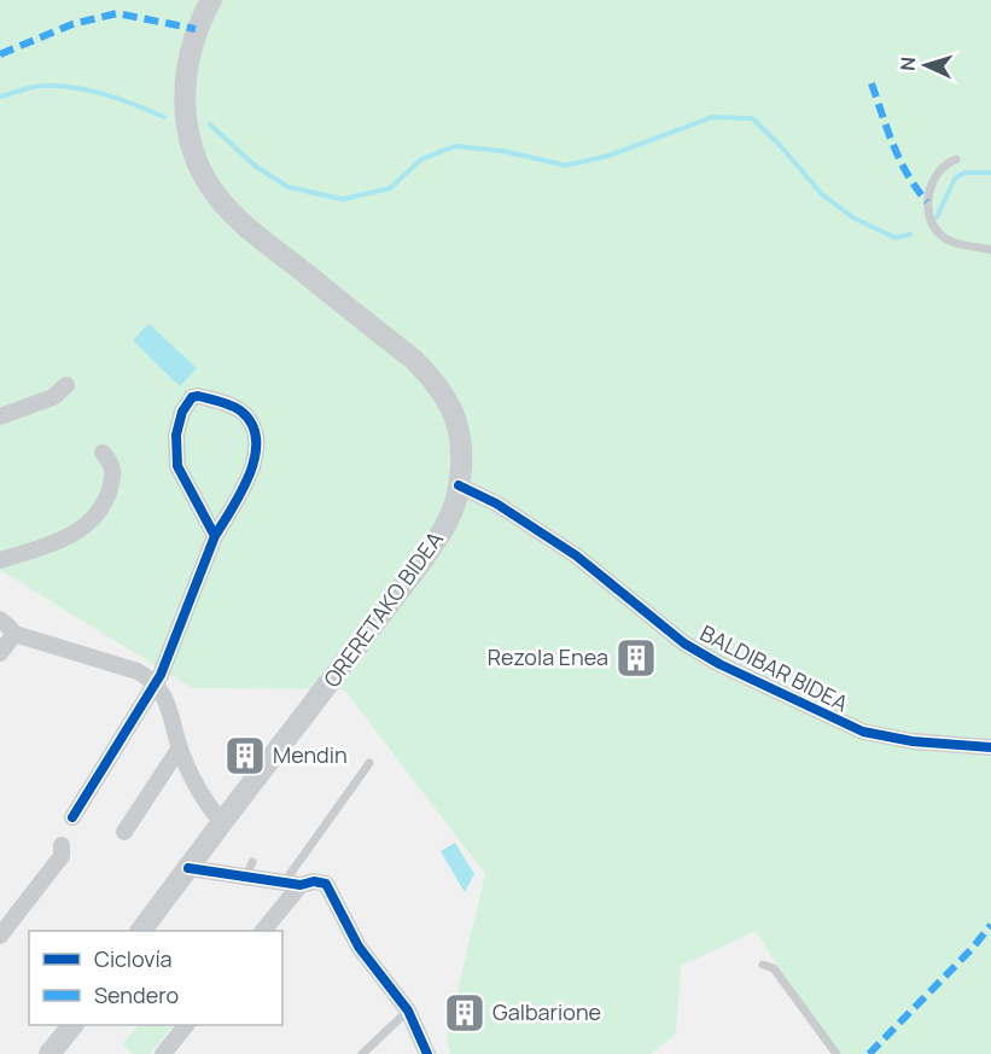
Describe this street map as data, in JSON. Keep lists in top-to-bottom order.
{
  "streets": {
    "main road": ["ORERETAKO BIDEA"],
    "street": ["BALDIBAR BIDEA"]
  },
  "crossings": [
    ["ORERETAKO BIDEA", "BALDIBAR BIDEA"]
  ],
  "places": {
    "building": ["Rezola Enea", "Mendin", "Galbarione"]
  },
  "legend": ["Ciclovía", "Sendero"],
  "north": "left"
}
